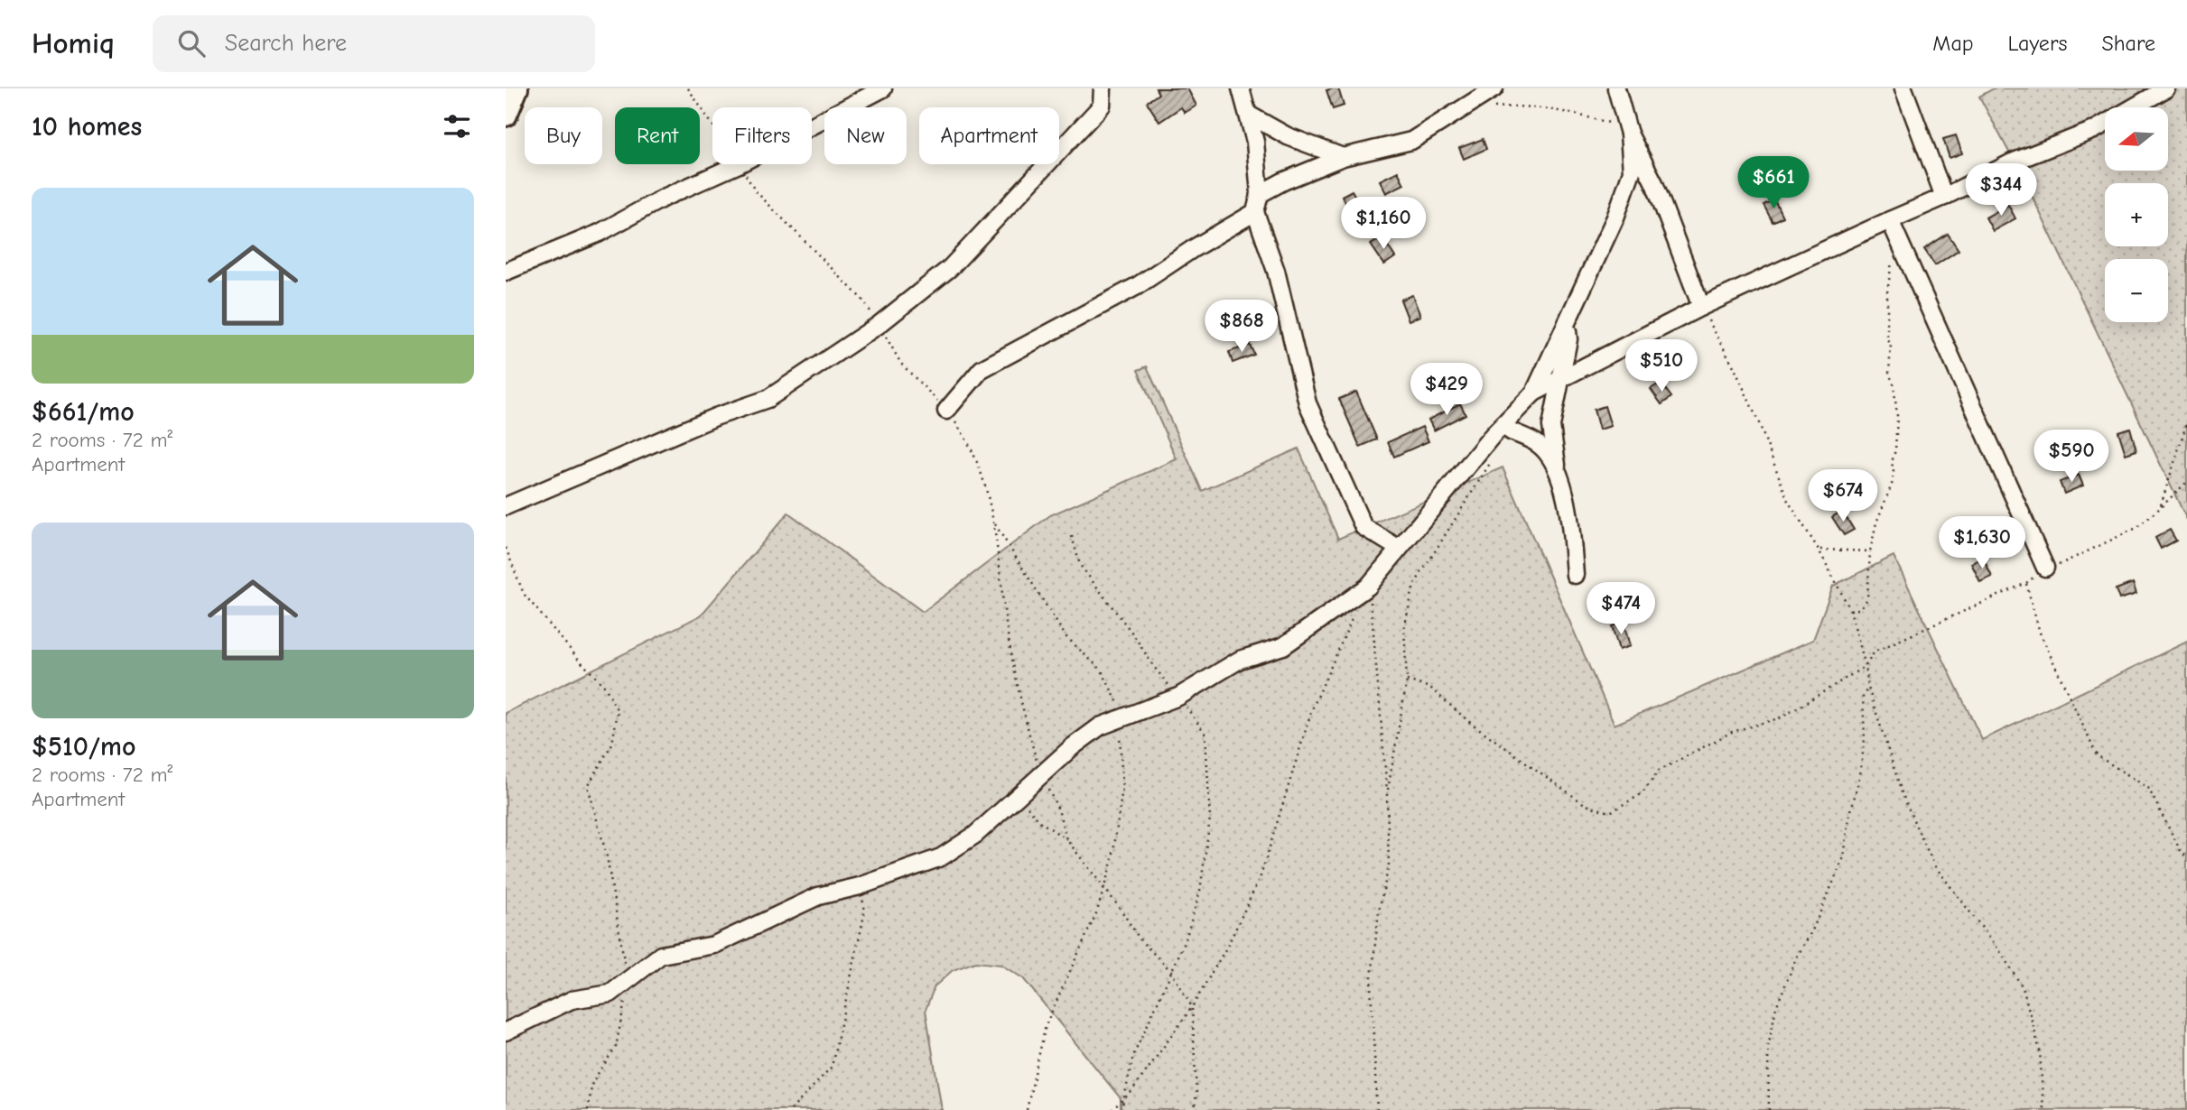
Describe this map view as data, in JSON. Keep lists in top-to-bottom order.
{
  "north": "left",
  "page": {
    "header": "Homiq",
    "search": "Search here",
    "nav": ["Map", "Layers", "Share"],
    "heading": "10 homes",
    "map_buttons": ["+", "−"],
    "chip": [
      "Buy",
      "Rent",
      "Filters",
      "New",
      "Apartment"
    ],
    "price": [
      "$661",
      "$344",
      "$1,160",
      "$868",
      "$510",
      "$429",
      "$590",
      "$674",
      "$1,630",
      "$474"
    ],
    "list": [
      {
        "name": "$661/mo",
        "note": "2 rooms · 72 m² · Apartment"
      },
      {
        "name": "$510/mo",
        "note": "2 rooms · 72 m² · Apartment"
      }
    ]
  }
}
